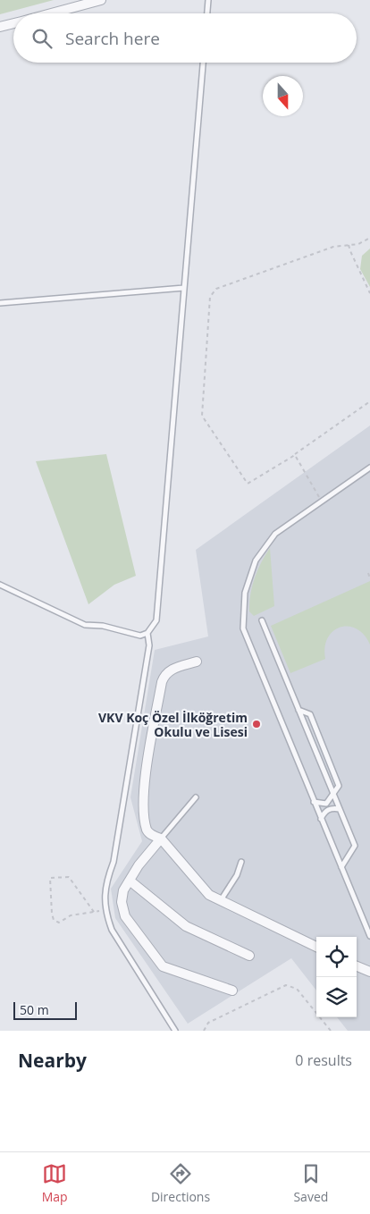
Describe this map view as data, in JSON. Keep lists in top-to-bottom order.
{
  "places": ["VKV Koç Özel İlköğretim Okulu ve Lisesi"],
  "scale_bar": "50 m",
  "north": "bottom",
  "page": {
    "search": "Search here",
    "scale": "50 m",
    "heading": ["Nearby", "0 results"],
    "nav": ["Map", "Directions", "Saved"]
  }
}
